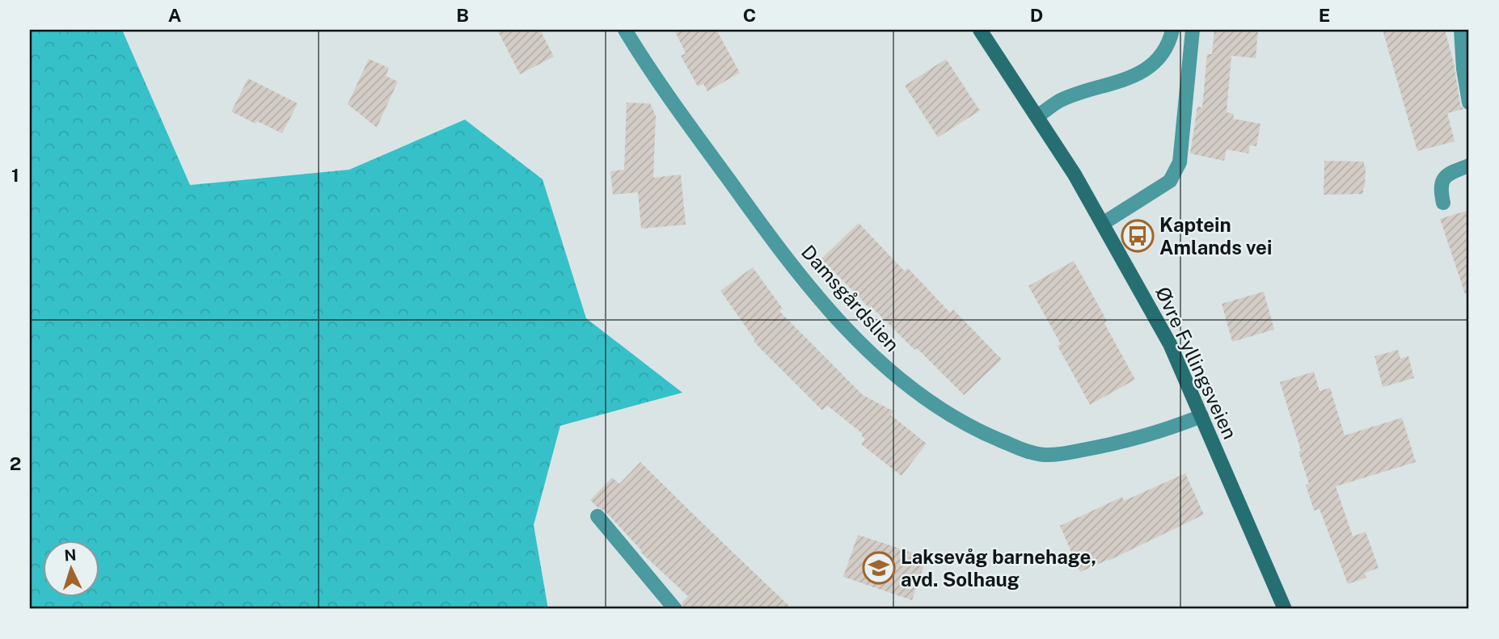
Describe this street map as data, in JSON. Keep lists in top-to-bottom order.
{
  "streets": {
    "main road": ["Øvre Fyllingsveien"],
    "street": ["Damsgårdslien"]
  },
  "crossings": [
    ["Damsgårdslien", "Øvre Fyllingsveien"]
  ],
  "places": {
    "bus stop": ["Kaptein Amlands vei"],
    "school or university": ["Laksevåg barnehage, avd. Solhaug"]
  },
  "north": "top",
  "grid": {
    "columns": [
      "A",
      "B",
      "C",
      "D",
      "E"
    ],
    "rows": ["1", "2"]
  }
}
